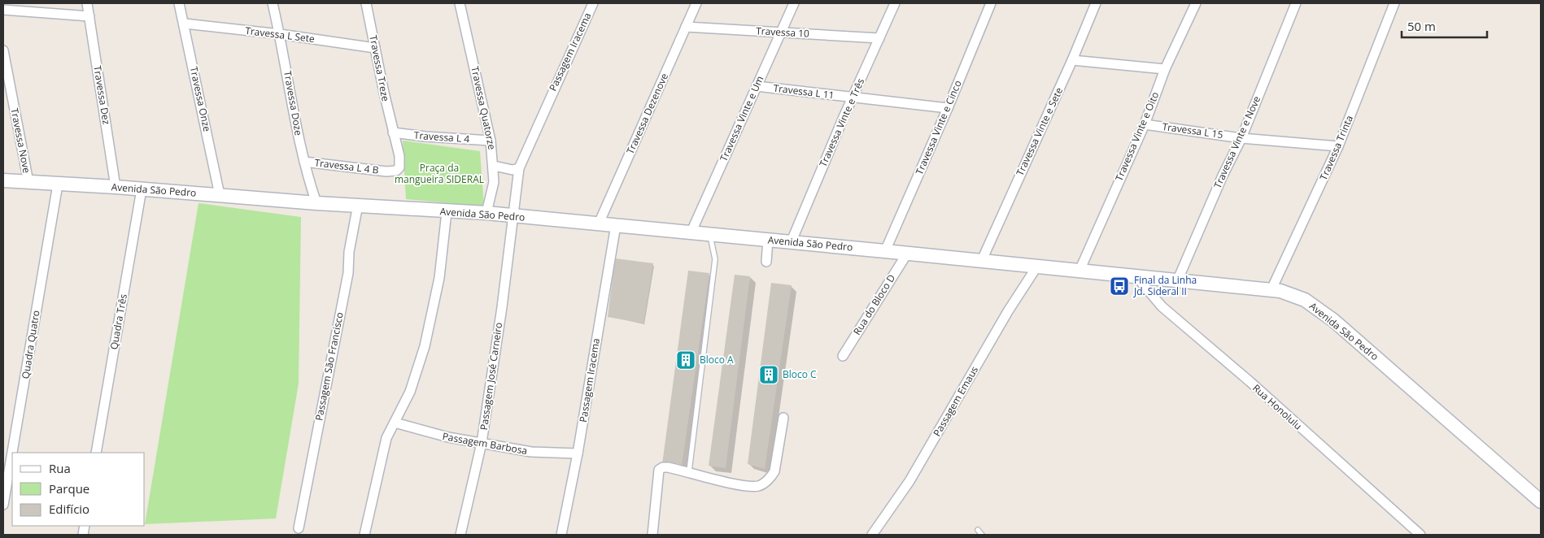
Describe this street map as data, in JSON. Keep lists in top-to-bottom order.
{
  "streets": {
    "main road": ["Avenida São Pedro"],
    "street": [
      "Travessa 10",
      "Travessa L Sete",
      "Passagem Iracema",
      "Travessa Treze",
      "Travessa L 11",
      "Travessa Dez",
      "Travessa Onze",
      "Travessa Doze",
      "Travessa Quatorze",
      "Travessa Dezenove",
      "Travessa Vinte e Um",
      "Travessa Vinte e Três",
      "Travessa Vinte e Cinco",
      "Travessa L 15",
      "Travessa Vinte e Sete",
      "Travessa Vinte e Oito",
      "Travessa L 4",
      "Travessa Nove",
      "Travessa Vinte e Nove",
      "Travessa Trinta",
      "Travessa L 4 B",
      "Rua do Bloco D",
      "Quadra Três",
      "Quadra Quatro",
      "Passagem São Francisco",
      "Passagem José Carneiro",
      "Passagem Emaus",
      "Rua Honolulu",
      "Passagem Barbosa"
    ]
  },
  "crossings": [
    ["Travessa 10", "Travessa Dezenove"],
    ["Travessa 10", "Travessa Vinte e Um"],
    ["Travessa 10", "Travessa Vinte e Três"],
    ["Travessa L Sete", "Travessa Treze"],
    ["Travessa L Sete", "Travessa Onze"],
    ["Travessa L Sete", "Travessa Doze"],
    ["Passagem Iracema", "Avenida São Pedro"],
    ["Passagem Iracema", "Passagem José Carneiro"],
    ["Passagem Iracema", "Passagem Barbosa"],
    ["Travessa Treze", "Travessa L 4"],
    ["Travessa Treze", "Travessa L 4 B"],
    ["Travessa L 11", "Travessa Vinte e Um"],
    ["Travessa L 11", "Travessa Vinte e Três"],
    ["Travessa L 11", "Travessa Vinte e Cinco"],
    ["Travessa Dez", "Avenida São Pedro"],
    ["Travessa Onze", "Avenida São Pedro"],
    ["Travessa Doze", "Travessa L 4 B"],
    ["Travessa Doze", "Avenida São Pedro"],
    ["Travessa Quatorze", "Travessa L 4"],
    ["Travessa Quatorze", "Avenida São Pedro"],
    ["Travessa Dezenove", "Avenida São Pedro"],
    ["Travessa Vinte e Um", "Avenida São Pedro"],
    ["Travessa Vinte e Três", "Avenida São Pedro"],
    ["Travessa Vinte e Cinco", "Avenida São Pedro"],
    ["Travessa L 15", "Travessa Vinte e Oito"],
    ["Travessa L 15", "Travessa Vinte e Nove"],
    ["Travessa L 15", "Travessa Trinta"],
    ["Travessa Vinte e Sete", "Avenida São Pedro"],
    ["Travessa Vinte e Oito", "Avenida São Pedro"],
    ["Travessa L 4", "Travessa L 4 B"],
    ["Travessa Nove", "Avenida São Pedro"],
    ["Travessa Vinte e Nove", "Avenida São Pedro"],
    ["Travessa Trinta", "Avenida São Pedro"],
    ["Avenida São Pedro", "Rua do Bloco D"],
    ["Avenida São Pedro", "Quadra Três"],
    ["Avenida São Pedro", "Quadra Quatro"],
    ["Avenida São Pedro", "Passagem São Francisco"],
    ["Avenida São Pedro", "Passagem José Carneiro"],
    ["Avenida São Pedro", "Passagem Emaus"],
    ["Avenida São Pedro", "Rua Honolulu"],
    ["Passagem José Carneiro", "Passagem Barbosa"]
  ],
  "parks": ["Praça da mangueira SIDERAL"],
  "places": {
    "bus stop": ["Final da Linha Jd. Sideral II"],
    "building": ["Bloco A", "Bloco C"]
  },
  "legend": ["Rua", "Parque", "Edifício"],
  "scale_bar": "50 m"
}
